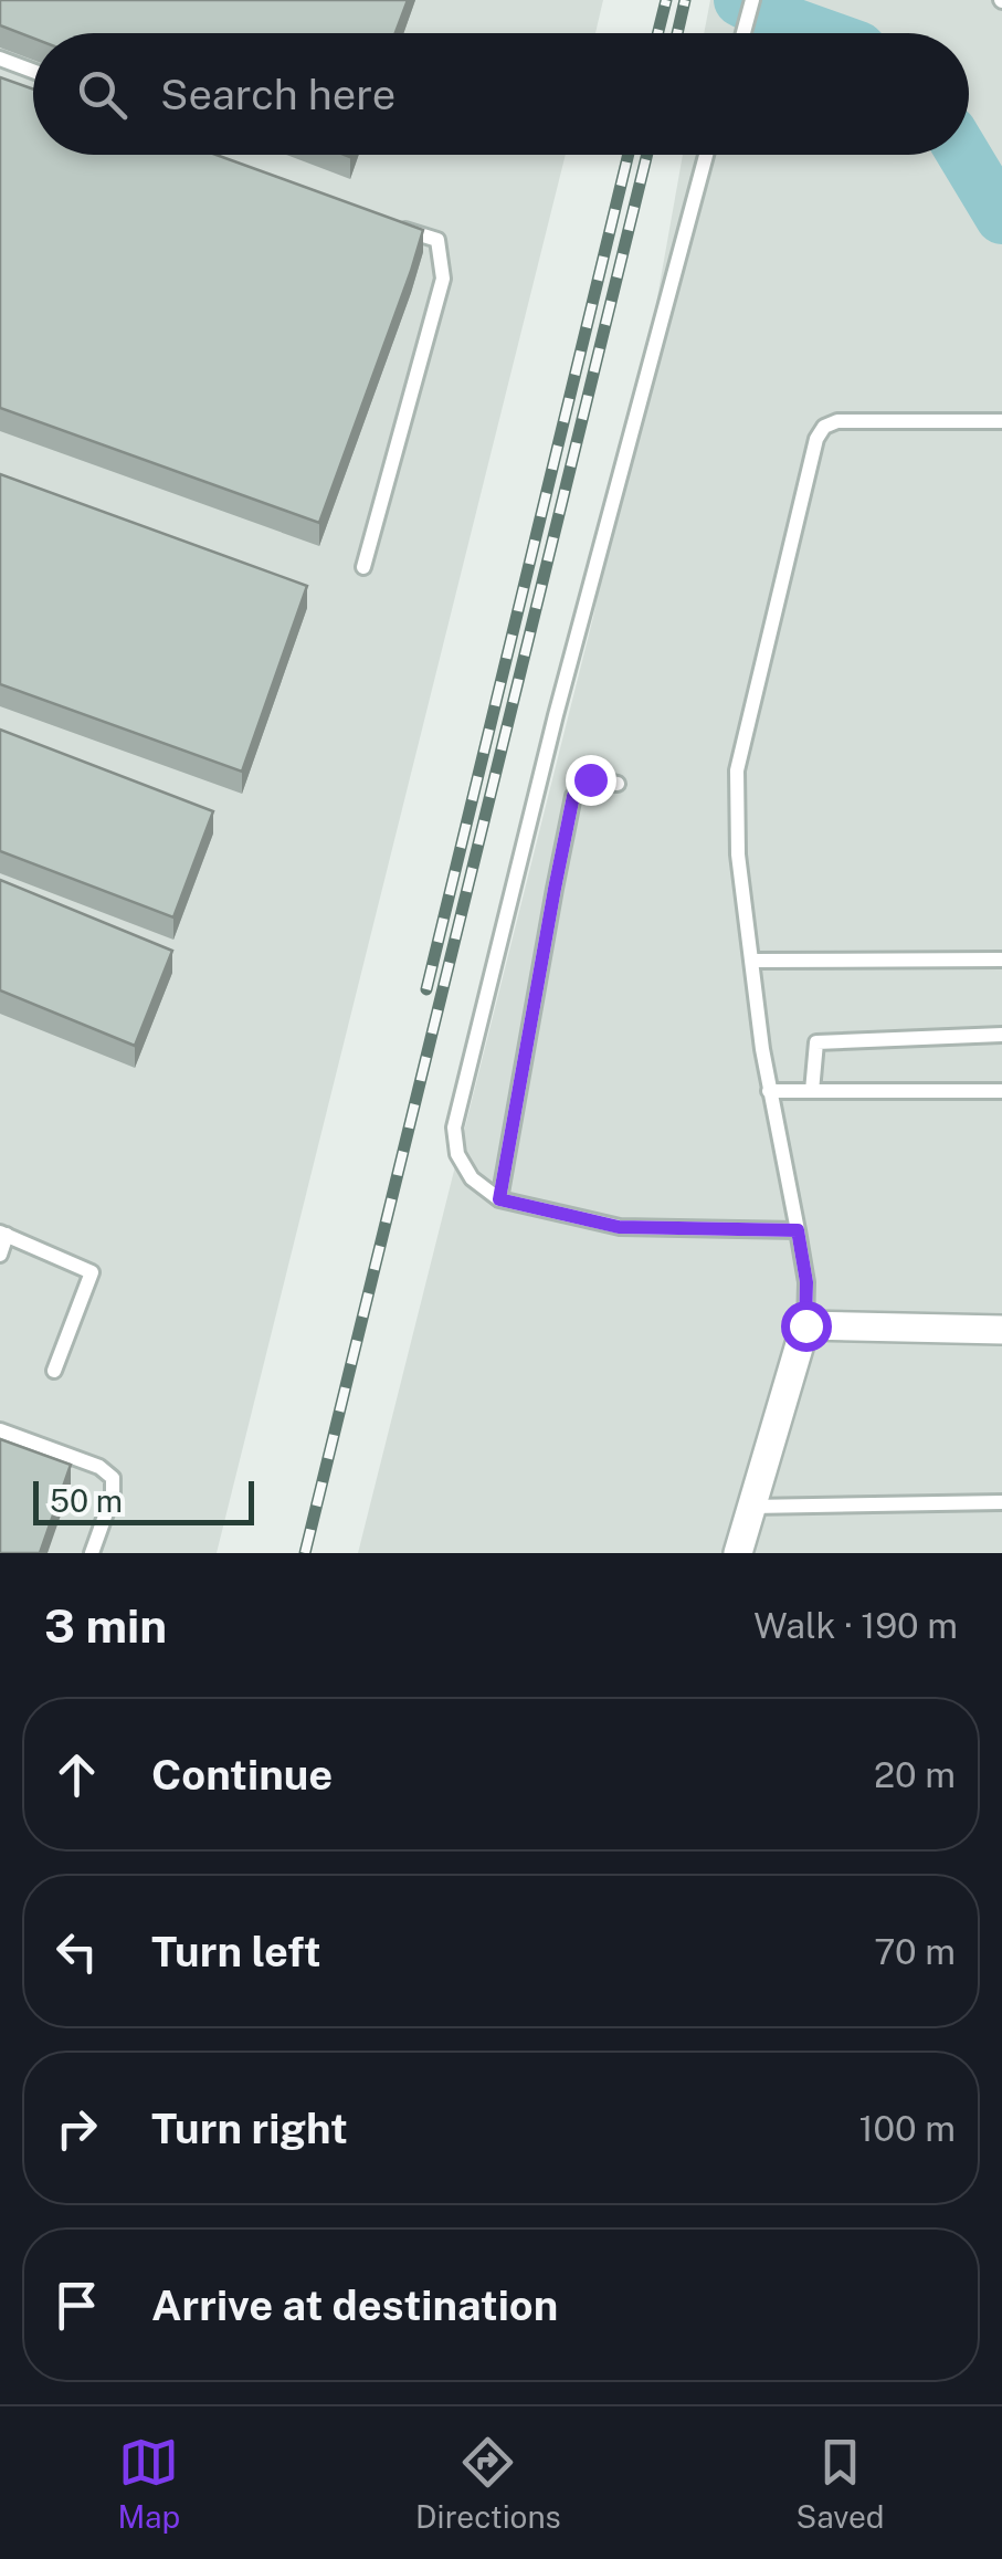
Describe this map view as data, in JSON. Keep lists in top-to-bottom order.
{
  "scale_bar": "50 m",
  "page": {
    "search": "Search here",
    "scale": "50 m",
    "heading": ["3 min", "Walk · 190 m"],
    "list": [
      ["Continue", "20 m"],
      ["Turn left", "70 m"],
      ["Turn right", "100 m"],
      "Arrive at destination"
    ],
    "nav": ["Map", "Directions", "Saved"]
  }
}
